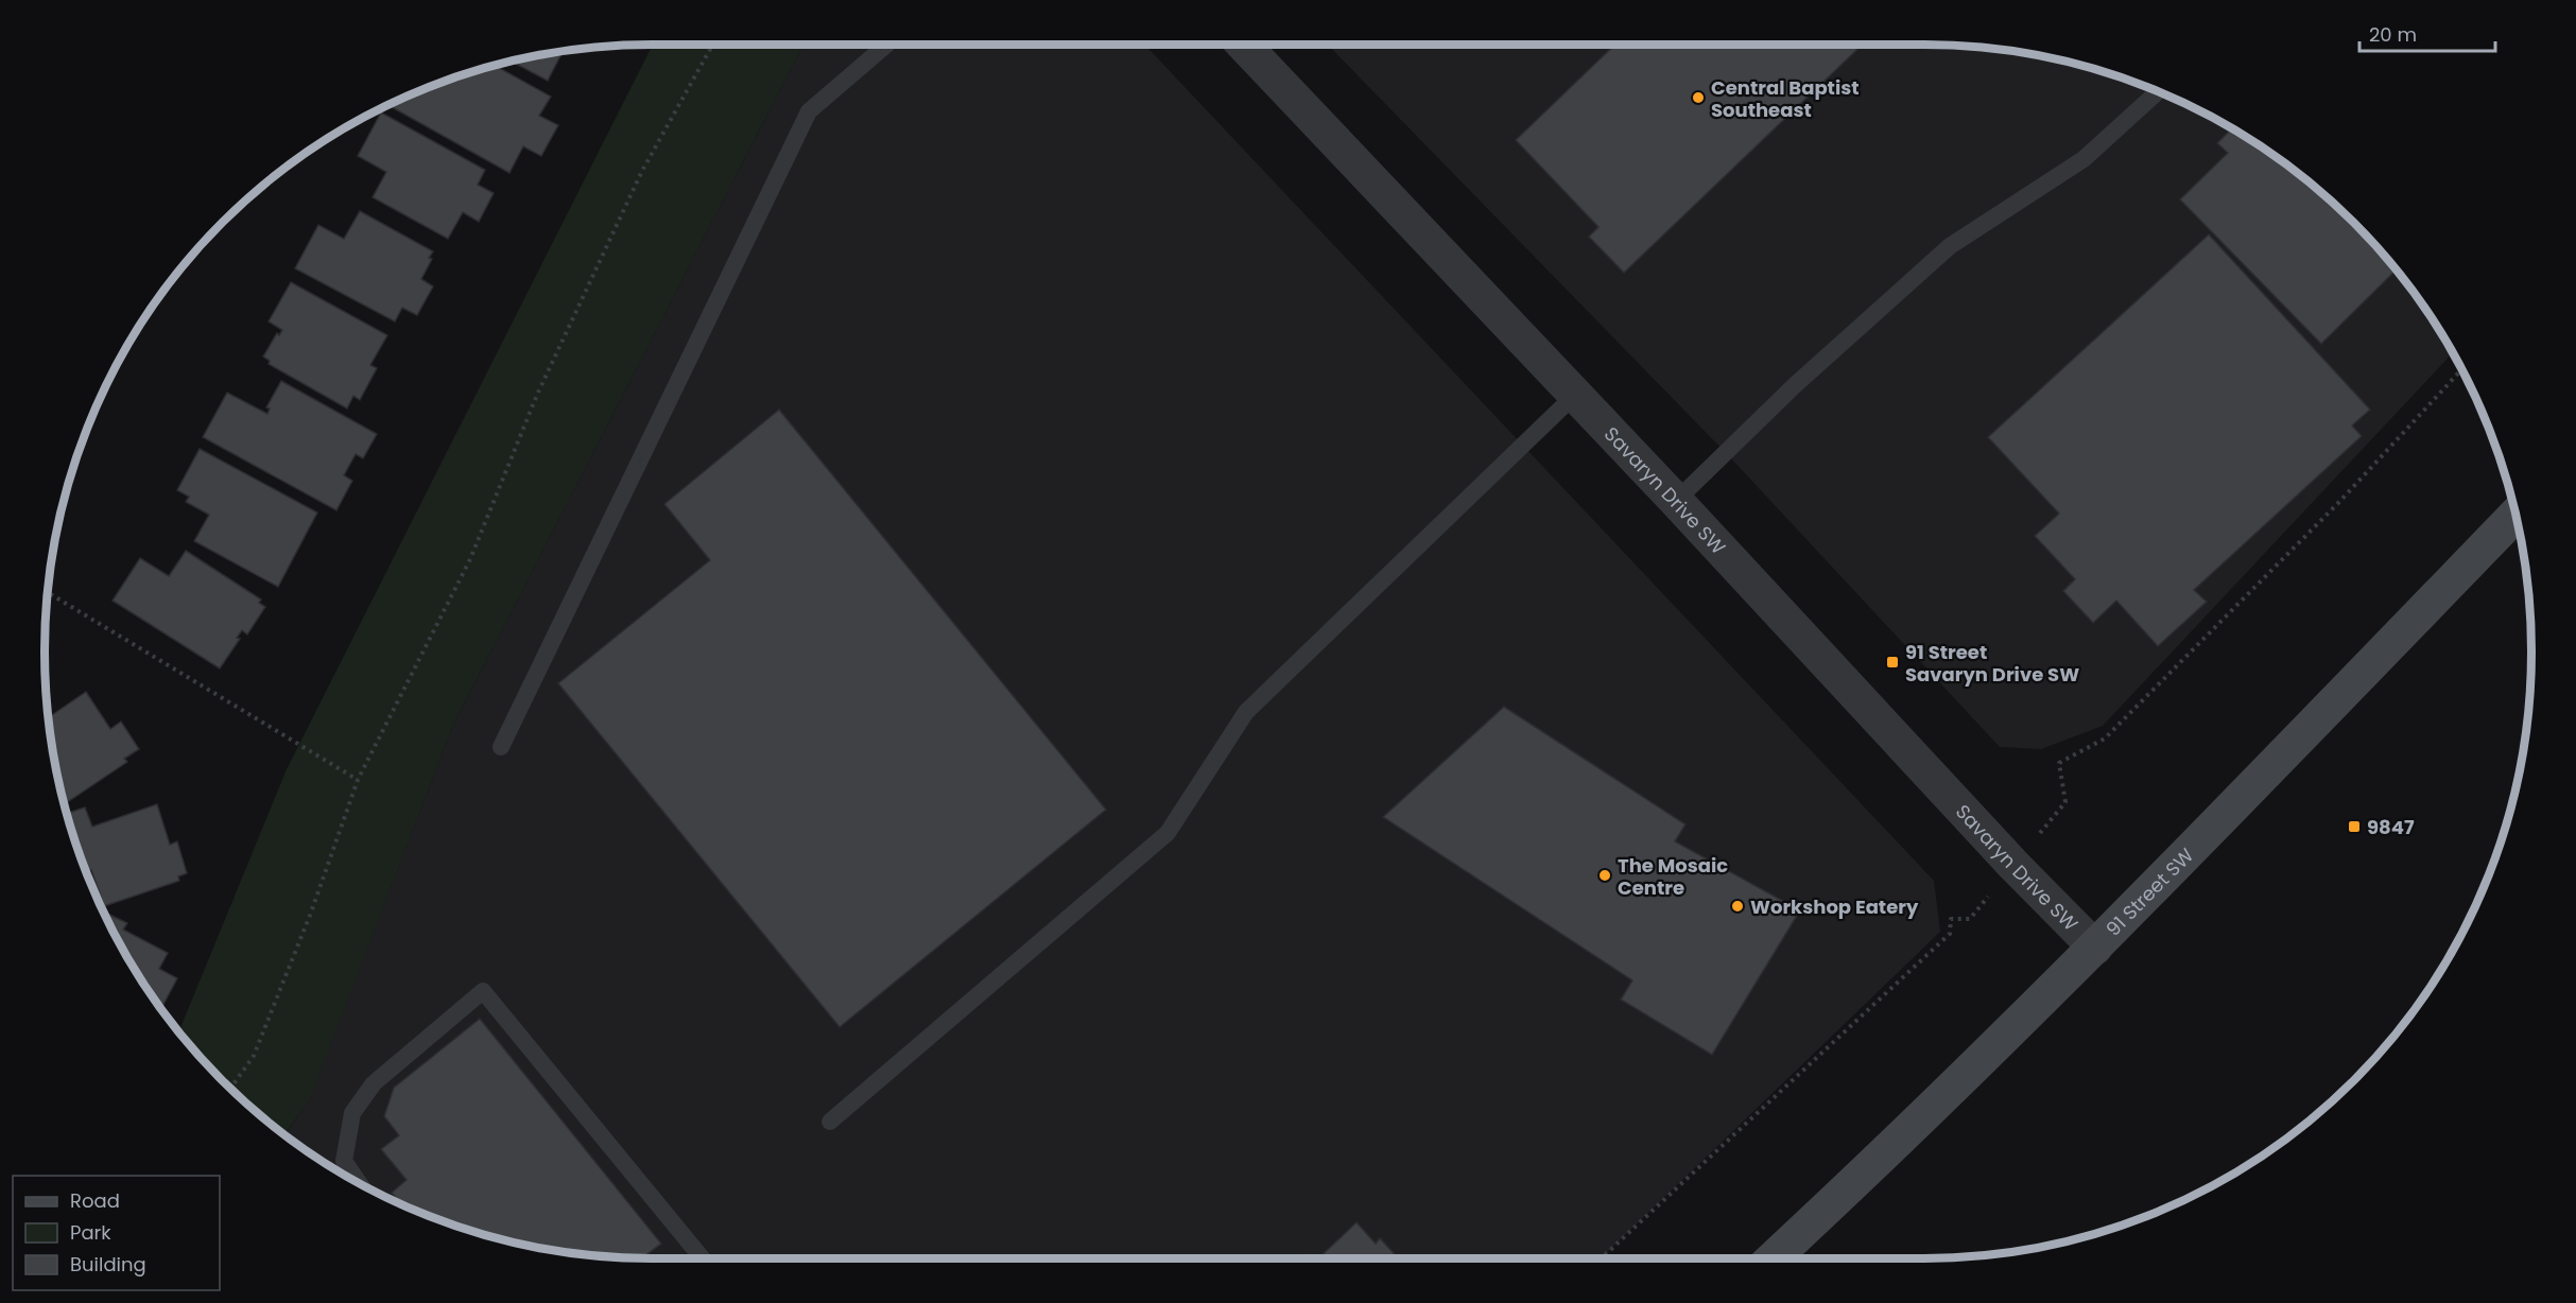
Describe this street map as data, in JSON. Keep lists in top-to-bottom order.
{
  "streets": {
    "main road": ["91 Street SW"],
    "street": ["Savaryn Drive SW"]
  },
  "crossings": [
    ["Savaryn Drive SW", "91 Street SW"]
  ],
  "places": {
    "other": ["Central Baptist Southeast", "The Mosaic Centre", "Workshop Eatery"],
    "transit": ["91 Street Savaryn Drive SW", "9847"]
  },
  "legend": ["Road", "Park", "Building"],
  "scale_bar": "20 m"
}
